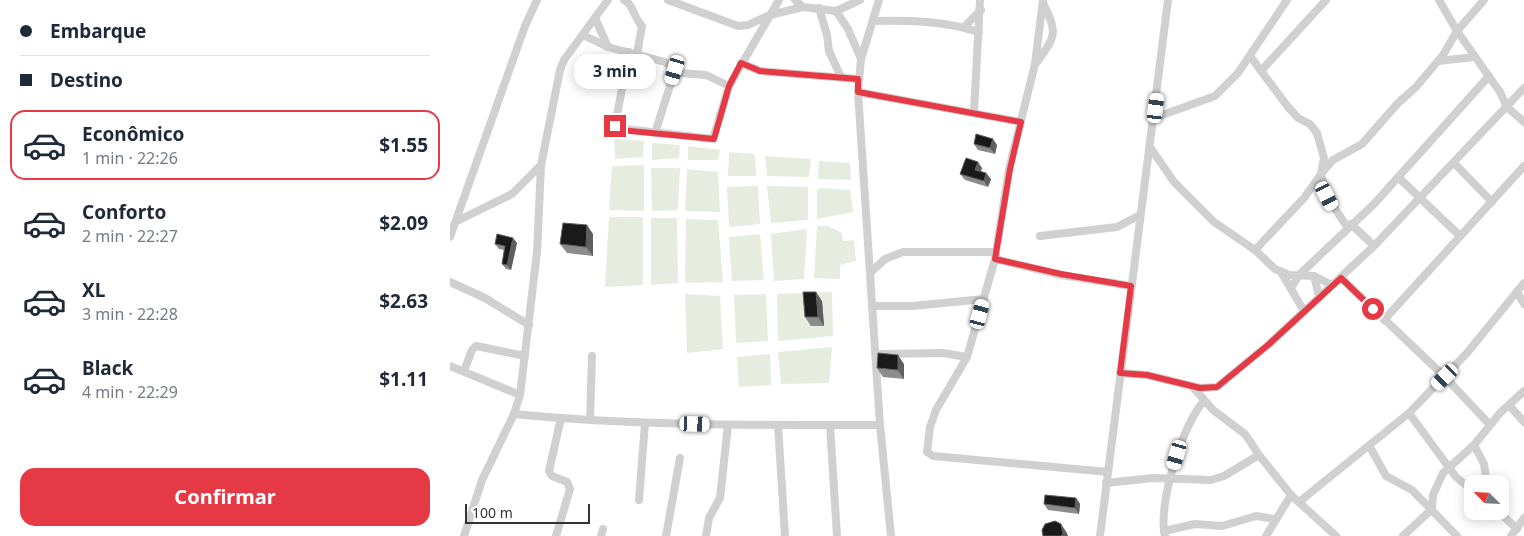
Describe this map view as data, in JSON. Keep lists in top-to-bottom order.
{
  "scale_bar": "100 m",
  "north": "top left",
  "page": {
    "banner": ["Embarque", "Destino"],
    "bubble": "3 min",
    "list": [
      {
        "name": "Econômico",
        "note": "1 min · 22:26",
        "value": "$1.55"
      },
      {
        "name": "Conforto",
        "note": "2 min · 22:27",
        "value": "$2.09"
      },
      {
        "name": "XL",
        "note": "3 min · 22:28",
        "value": "$2.63"
      },
      {
        "name": "Black",
        "note": "4 min · 22:29",
        "value": "$1.11"
      }
    ],
    "buttons": "Confirmar",
    "scale": "100 m"
  }
}
